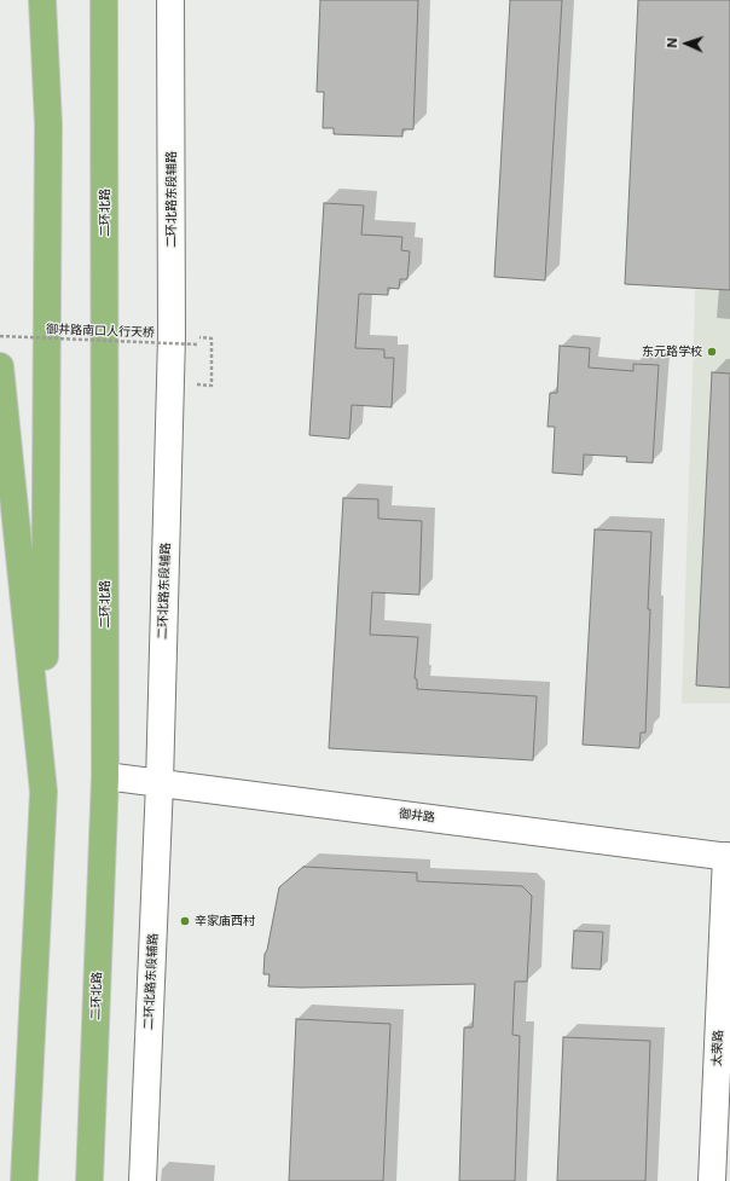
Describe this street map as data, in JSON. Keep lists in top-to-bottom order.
{
  "streets": {
    "highway": ["二环北路"],
    "main road": ["二环北路东段辅路", "御井路", "太荣路"],
    "path": ["御井路南口人行天桥"]
  },
  "crossings": [
    ["二环北路东段辅路", "御井路"],
    ["二环北路", "御井路"],
    ["御井路", "太荣路"]
  ],
  "places": ["东元路学校", "辛家庙西村"],
  "north": "left"
}
